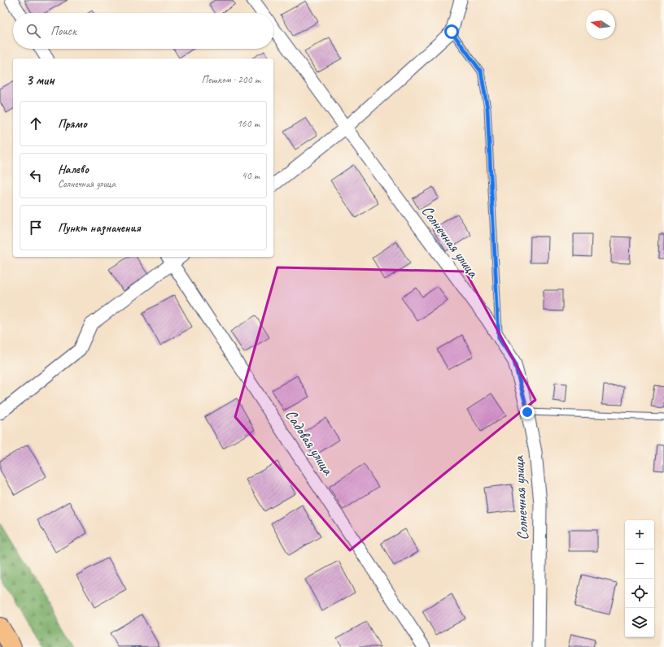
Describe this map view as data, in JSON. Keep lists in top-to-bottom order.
{
  "streets": {
    "street": ["Солнечная улица", "Садовая улица"]
  },
  "north": "left",
  "page": {
    "search": "Поиск",
    "heading": ["3 мин", "Пешком · 200 m"],
    "list": [
      ["Прямо", "160 m"],
      ["Налево", "Солнечная улица", "40 m"],
      "Пункт назначения"
    ],
    "map_buttons": ["+", "−"]
  }
}
